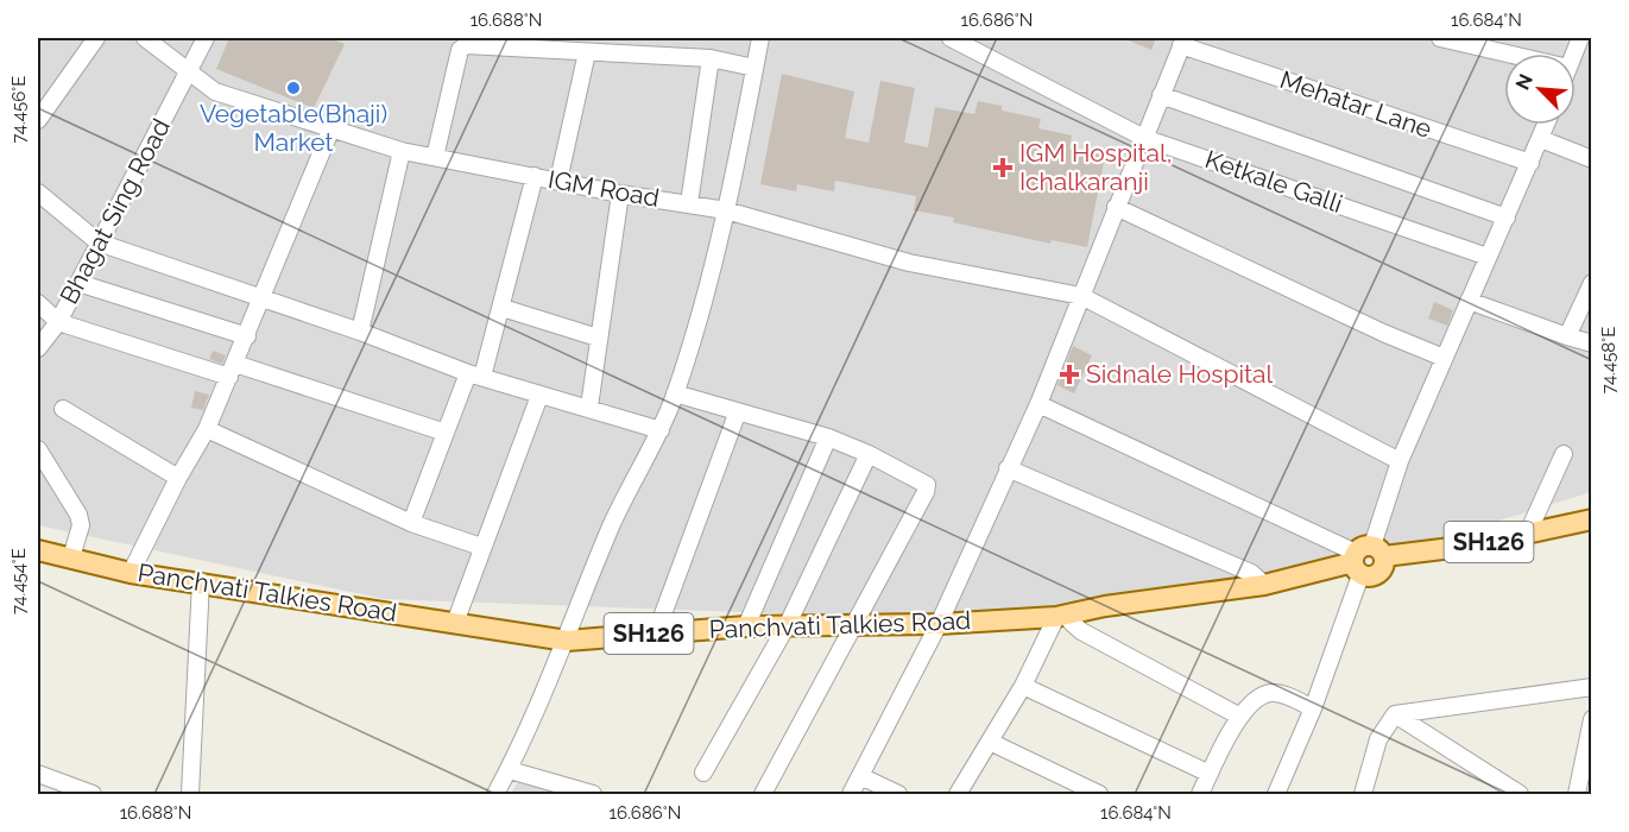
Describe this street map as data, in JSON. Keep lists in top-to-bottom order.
{
  "streets": {
    "main road": ["SH126", "Panchvati Talkies Road"],
    "street": [
      "Mehatar Lane",
      "Ketkale Galli",
      "IGM Road",
      "Bhagat Sing Road"
    ]
  },
  "crossings": [
    ["IGM Road", "Bhagat Sing Road"],
    ["SH126", "Panchvati Talkies Road"]
  ],
  "places": {
    "other": ["Vegetable(Bhaji) Market"],
    "health": ["IGM Hospital, Ichalkaranji", "Sidnale Hospital"]
  },
  "north": "top left",
  "coordinates": [
    "16.688°N",
    "16.686°N",
    "16.684°N",
    "74.456°E",
    "74.458°E",
    "74.454°E"
  ]
}
